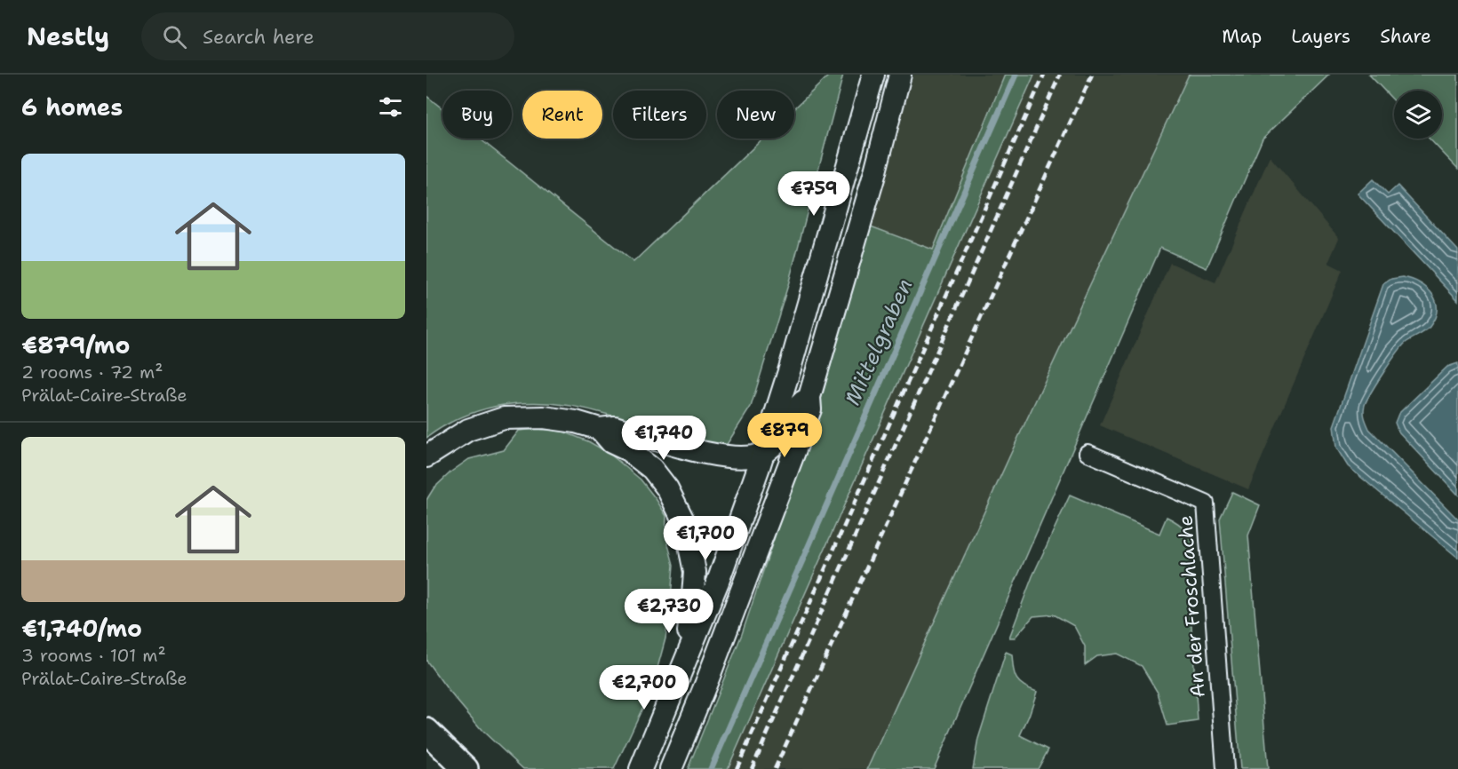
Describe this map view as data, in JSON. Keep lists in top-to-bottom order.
{
  "streets": {
    "street": ["An der Froschlache"]
  },
  "water": ["Mittelgraben"],
  "page": {
    "header": "Nestly",
    "search": "Search here",
    "nav": ["Map", "Layers", "Share"],
    "heading": "6 homes",
    "chip": [
      "Buy",
      "Rent",
      "Filters",
      "New"
    ],
    "list": [
      {
        "name": "€879/mo",
        "note": "2 rooms · 72 m² · Prälat-Caire-Straße"
      },
      {
        "name": "€1,740/mo",
        "note": "3 rooms · 101 m² · Prälat-Caire-Straße"
      }
    ],
    "price": [
      "€759",
      "€879",
      "€1,740",
      "€1,700",
      "€2,730",
      "€2,700"
    ]
  }
}
